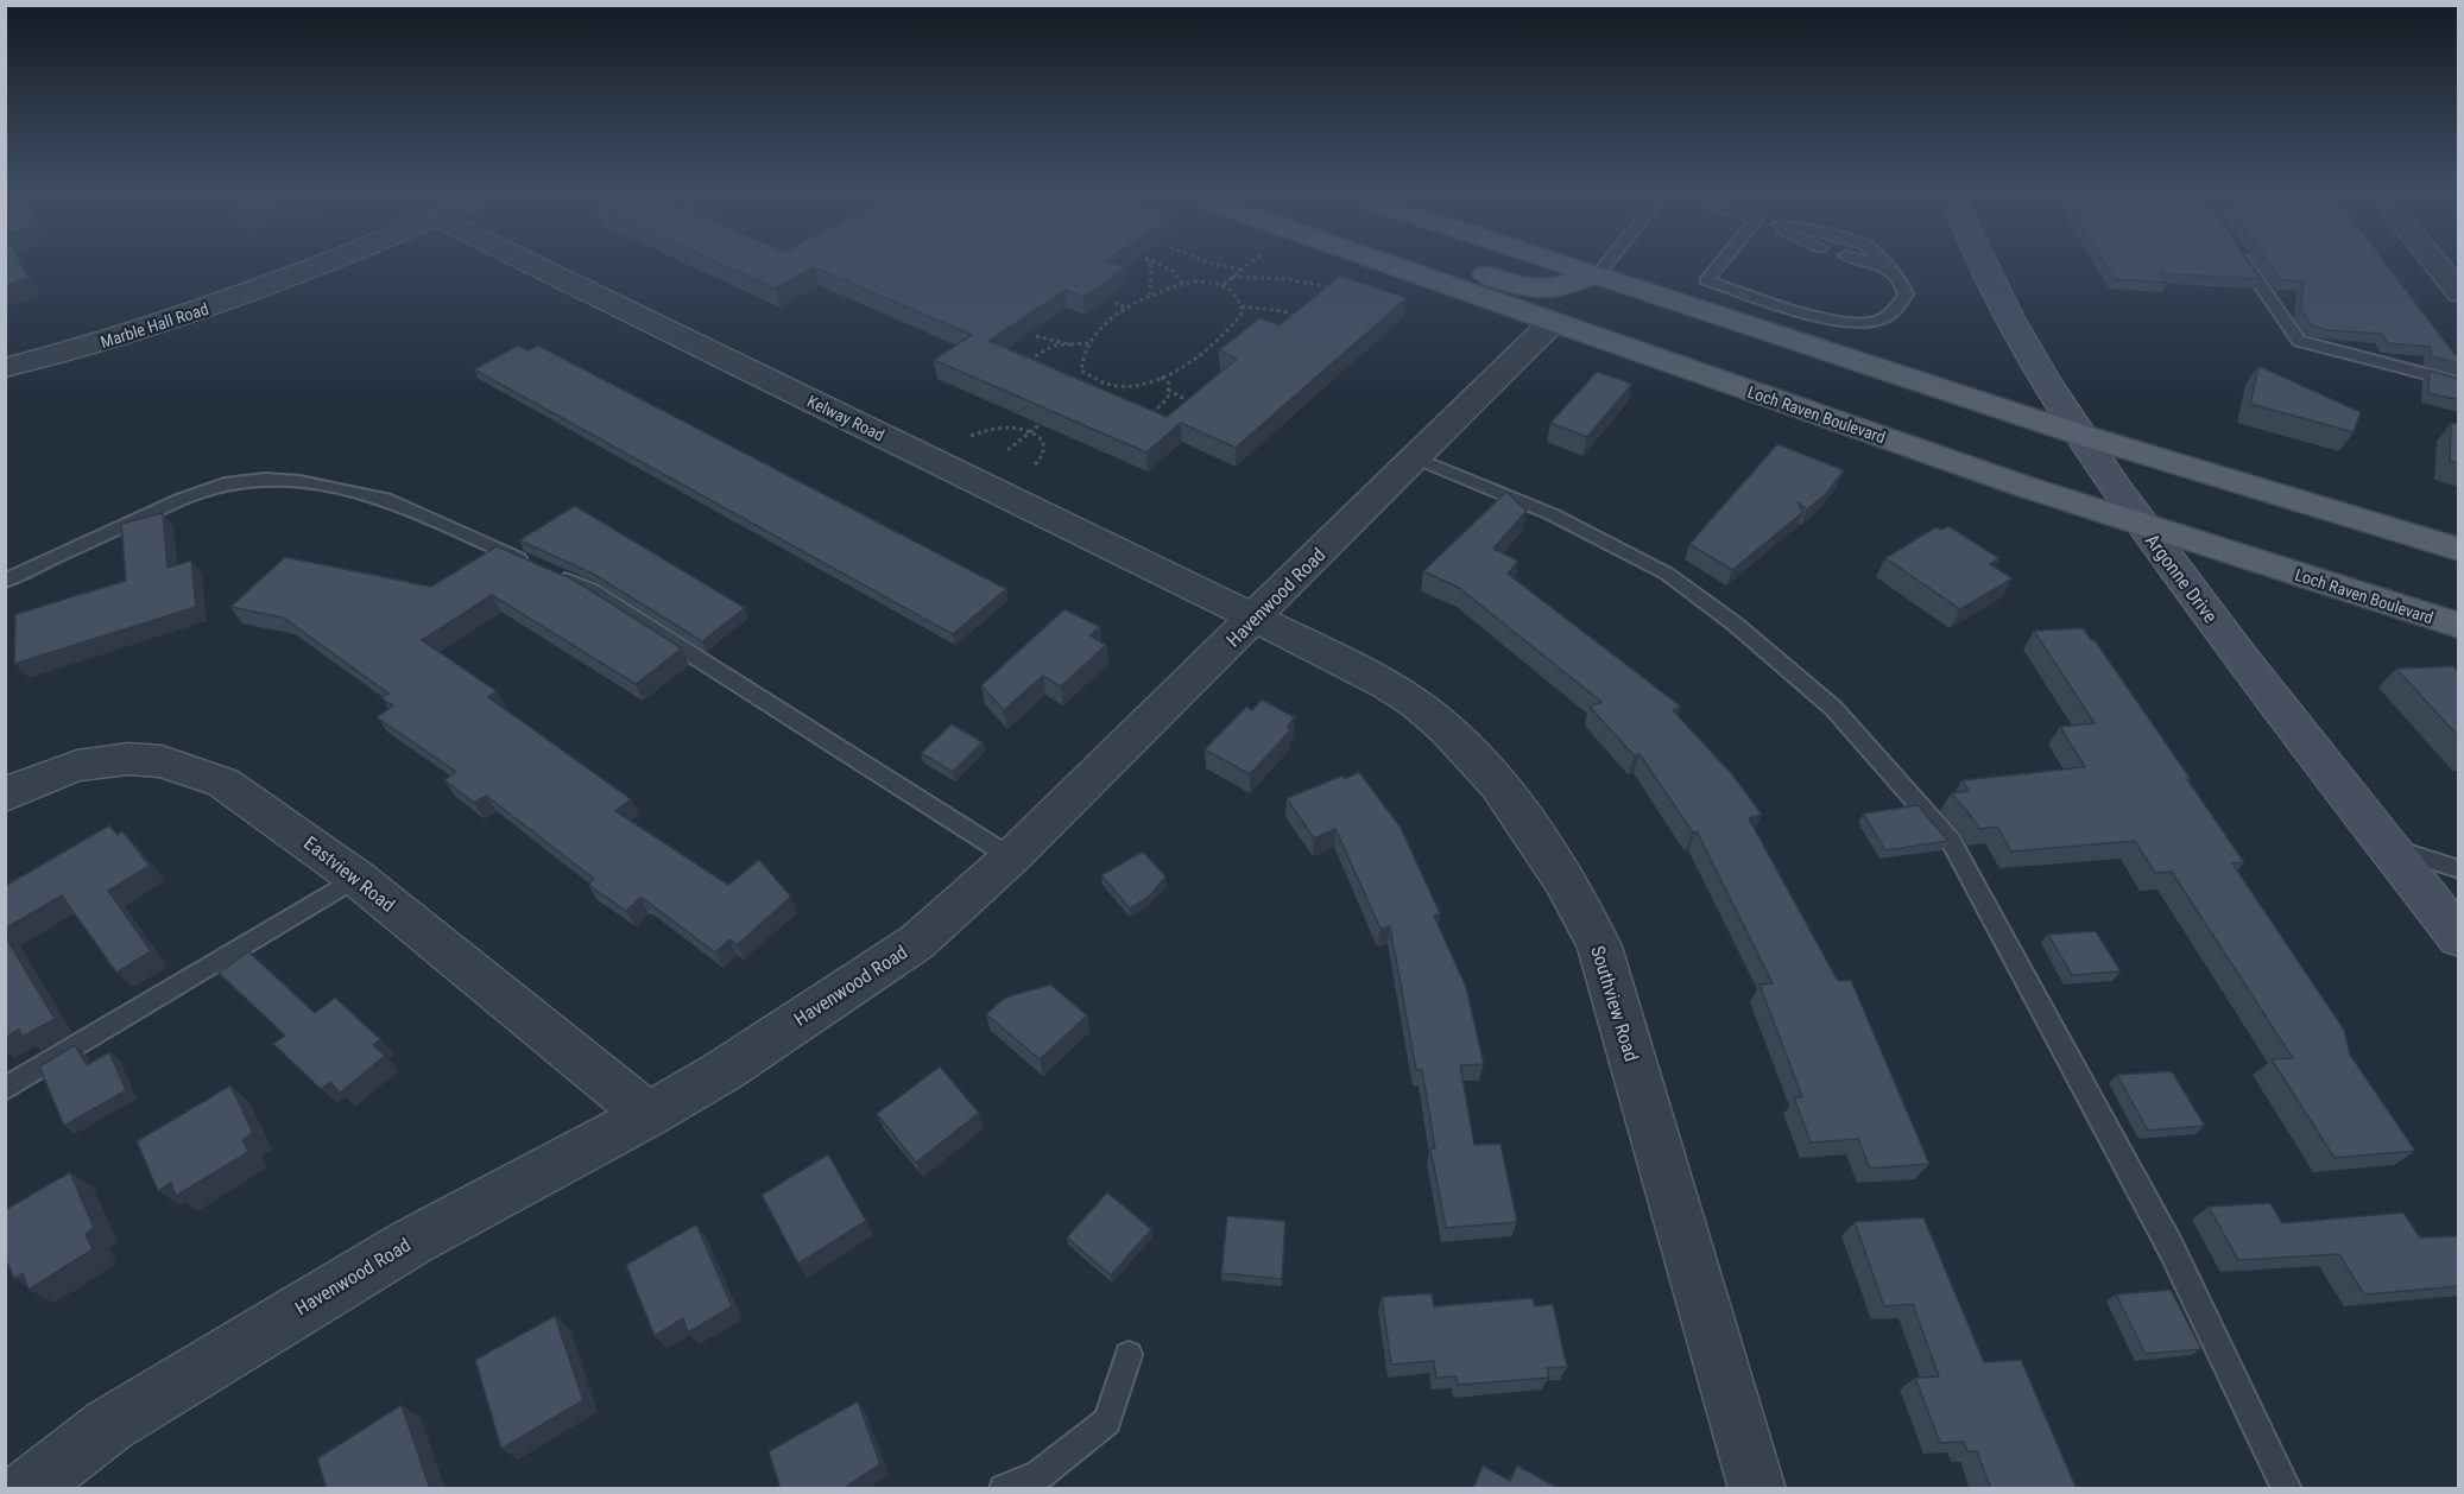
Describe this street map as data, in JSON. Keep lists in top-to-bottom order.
{
  "streets": {
    "main road": ["Loch Raven Boulevard", "Argonne Drive"],
    "street": [
      "Marble Hall Road",
      "Kelway Road",
      "Havenwood Road",
      "Eastview Road",
      "Southview Road"
    ]
  },
  "crossings": [
    ["Loch Raven Boulevard", "Argonne Drive"],
    ["Loch Raven Boulevard", "Havenwood Road"],
    ["Kelway Road", "Havenwood Road"],
    ["Kelway Road", "Southview Road"],
    ["Havenwood Road", "Eastview Road"],
    ["Havenwood Road", "Southview Road"]
  ]
}
